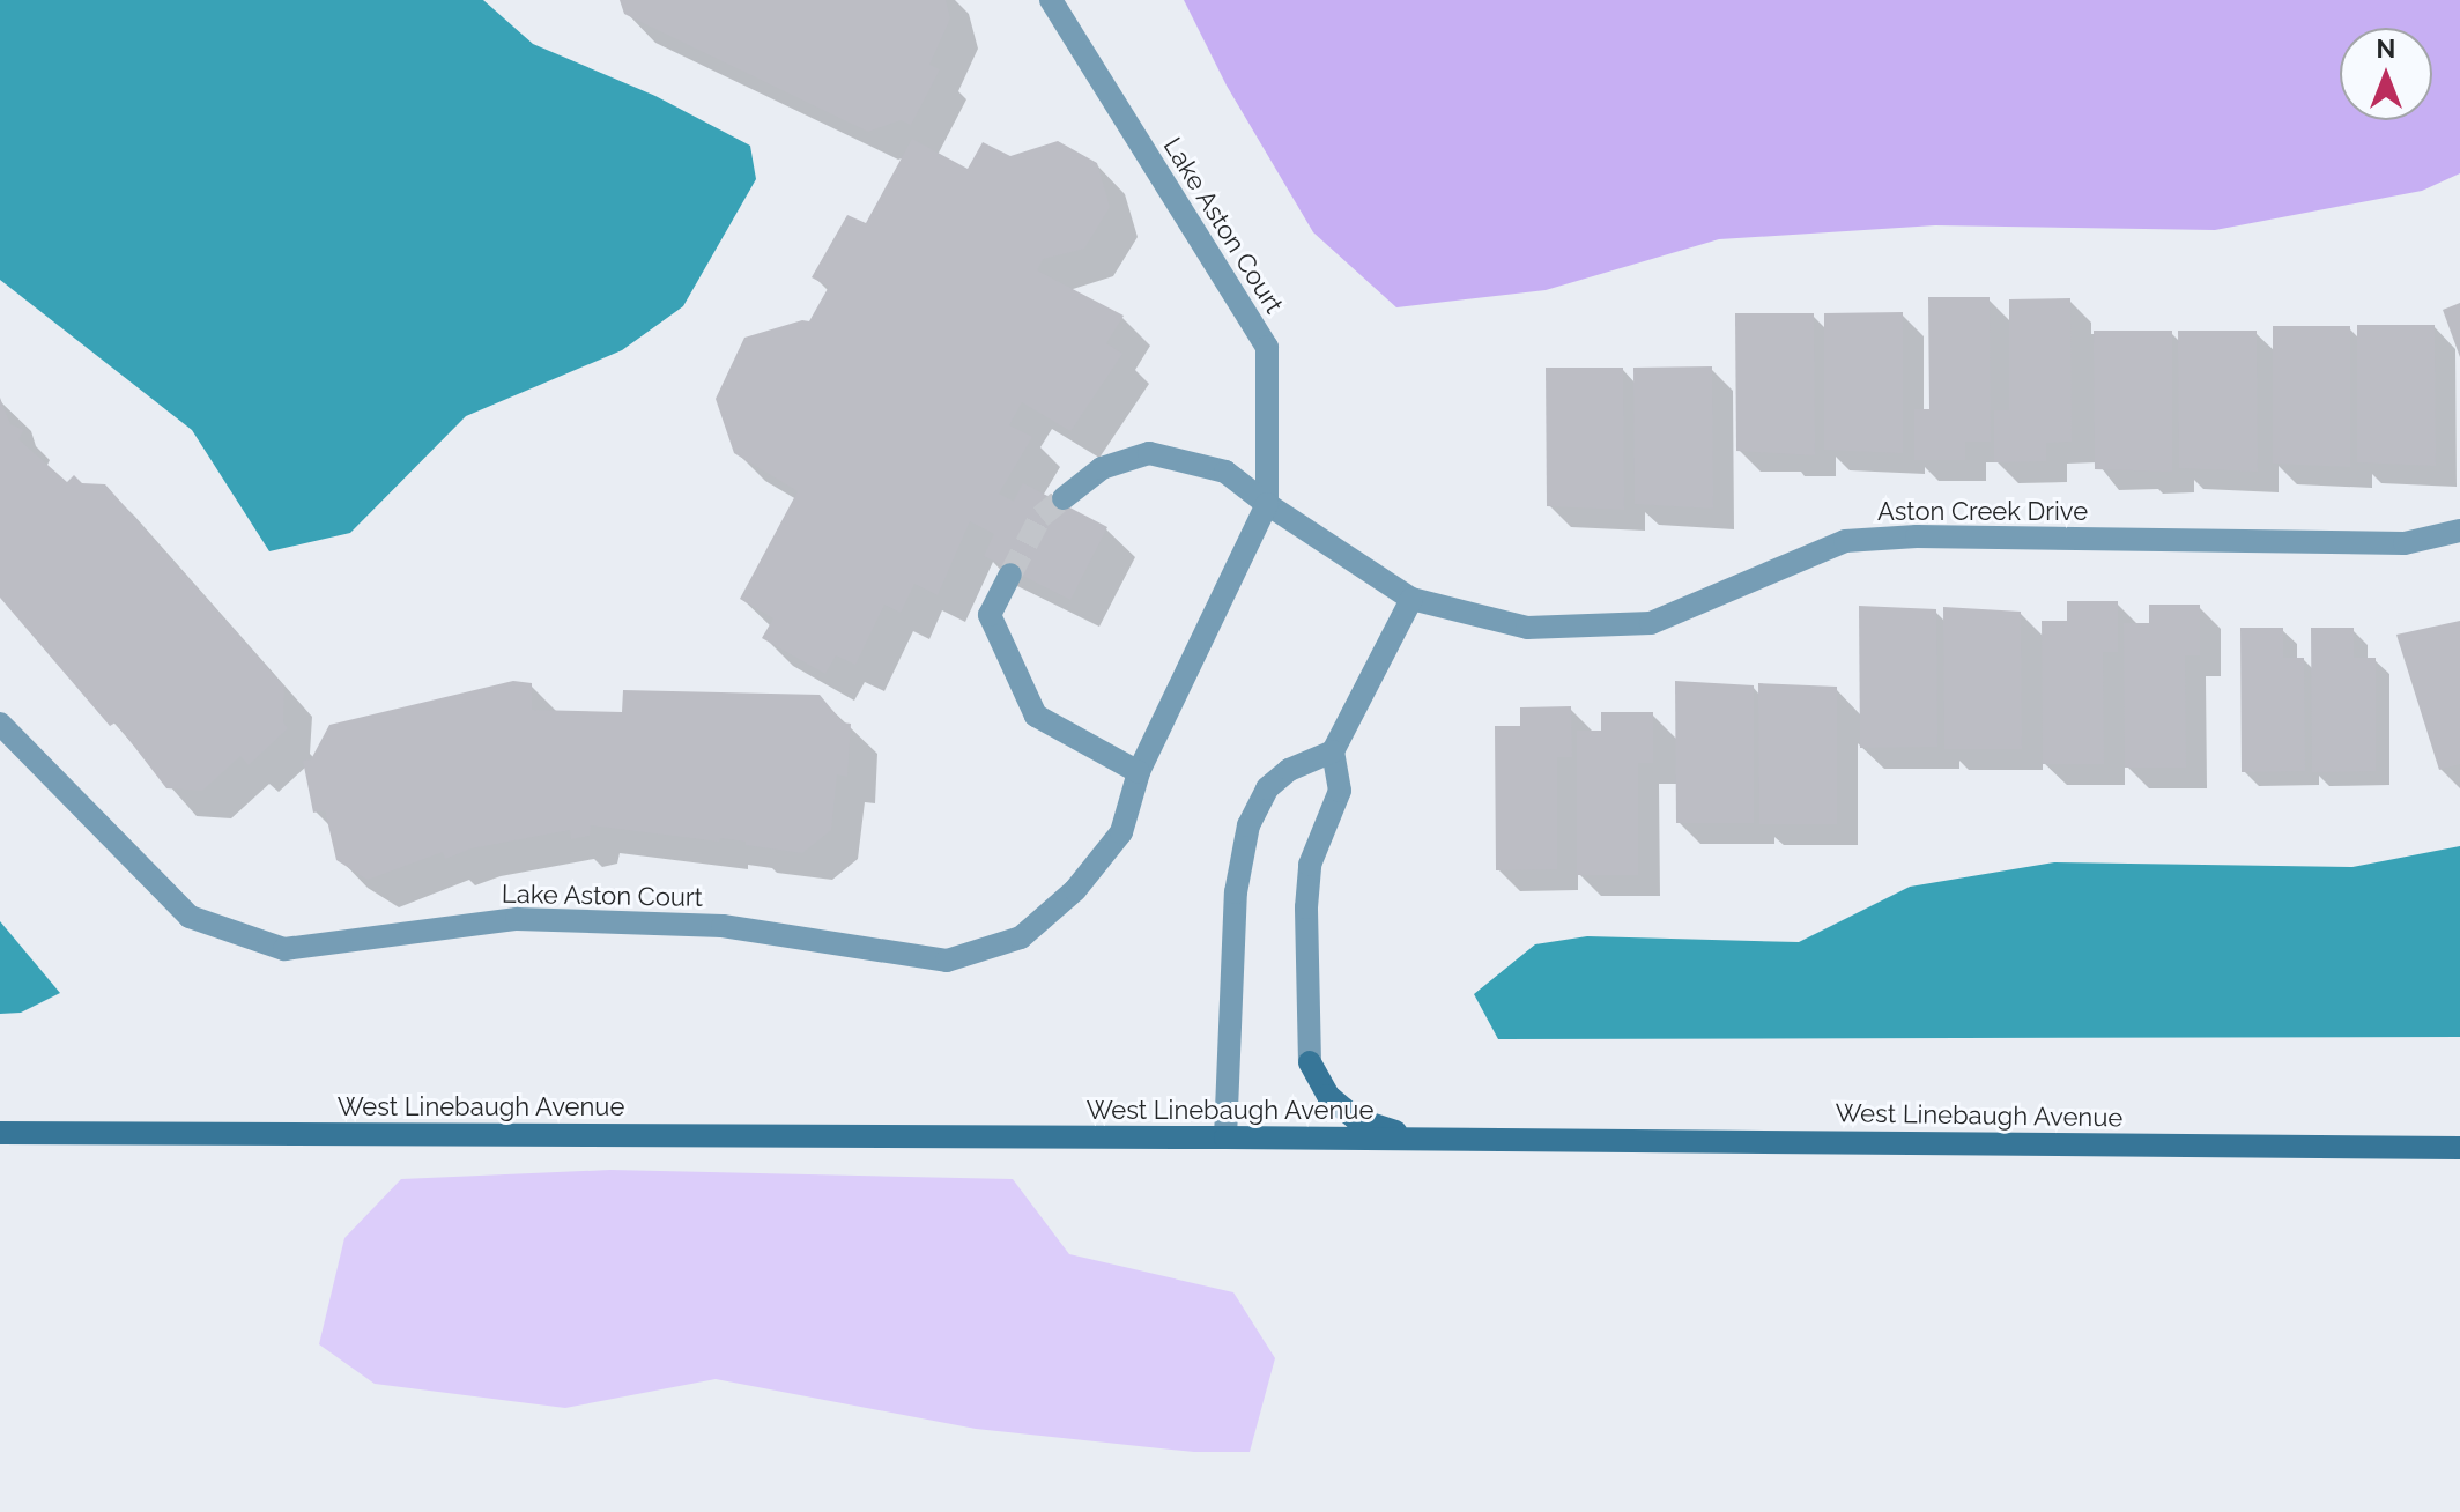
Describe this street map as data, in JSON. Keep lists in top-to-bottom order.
{
  "streets": {
    "main road": ["West Linebaugh Avenue"],
    "street": ["Lake Aston Court", "Aston Creek Drive"]
  },
  "north": "top"
}
